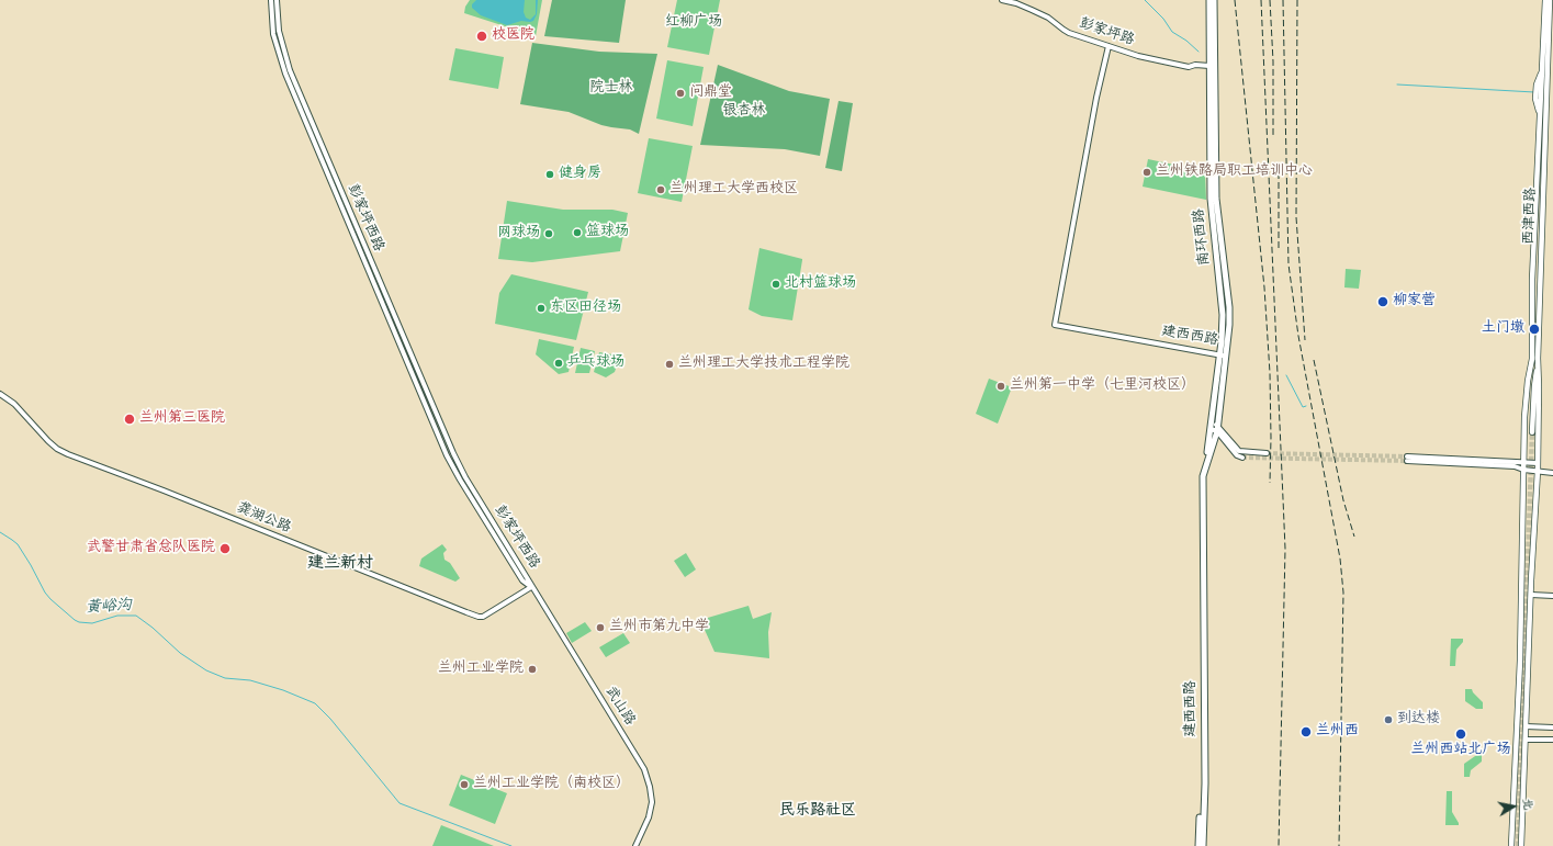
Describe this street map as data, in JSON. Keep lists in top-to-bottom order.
{
  "streets": {
    "highway": ["南环西路", "建西西路"],
    "main road": [
      "彭家坪路",
      "西津西路",
      "彭家坪西路",
      "龚湖公路",
      "武山路"
    ]
  },
  "crossings": [
    ["彭家坪路", "南环西路"],
    ["彭家坪路", "建西西路"],
    ["彭家坪西路", "龚湖公路"],
    ["彭家坪西路", "武山路"],
    ["南环西路", "建西西路"],
    ["龚湖公路", "武山路"]
  ],
  "districts": ["建兰新村", "民乐路社区"],
  "water": ["黄峪沟"],
  "parks": ["红柳广场", "院士林", "银杏林"],
  "places": [
    "校医院",
    "问鼎堂",
    "兰州铁路局职工培训中心",
    "健身房",
    "兰州理工大学西校区",
    "篮球场",
    "网球场",
    "北村篮球场",
    "柳家营",
    "东区田径场",
    "土门墩",
    "乒乓球场",
    "兰州理工大学技术工程学院",
    "兰州第一中学（七里河校区）",
    "兰州第三医院",
    "武警甘肃省总队医院",
    "兰州市第九中学",
    "兰州工业学院",
    "到达楼",
    "兰州西",
    "兰州西站北广场",
    "兰州工业学院（南校区）"
  ],
  "north": "right"
}
